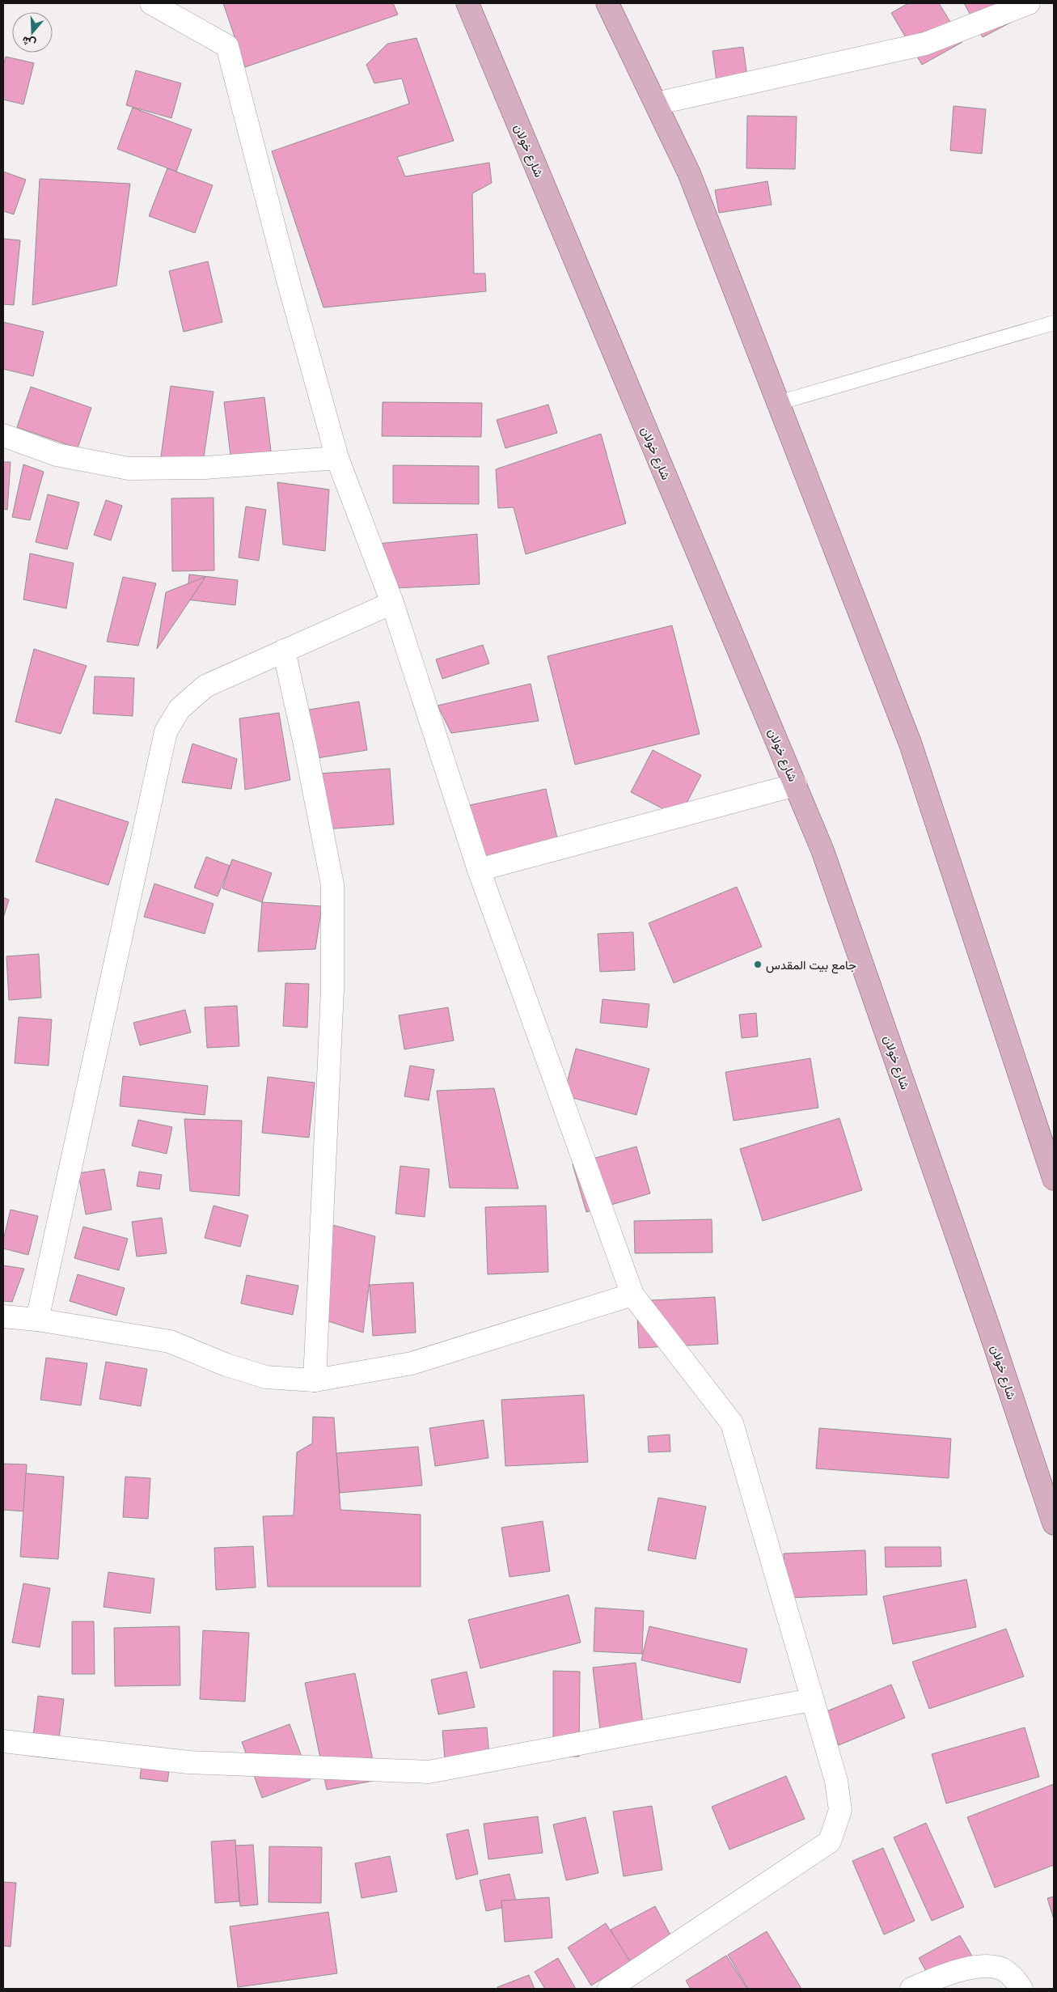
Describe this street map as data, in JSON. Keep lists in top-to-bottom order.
{
  "streets": {
    "main road": ["شارع خولان"]
  },
  "places": ["جامع بيت المقدس"],
  "north": "bottom"
}
